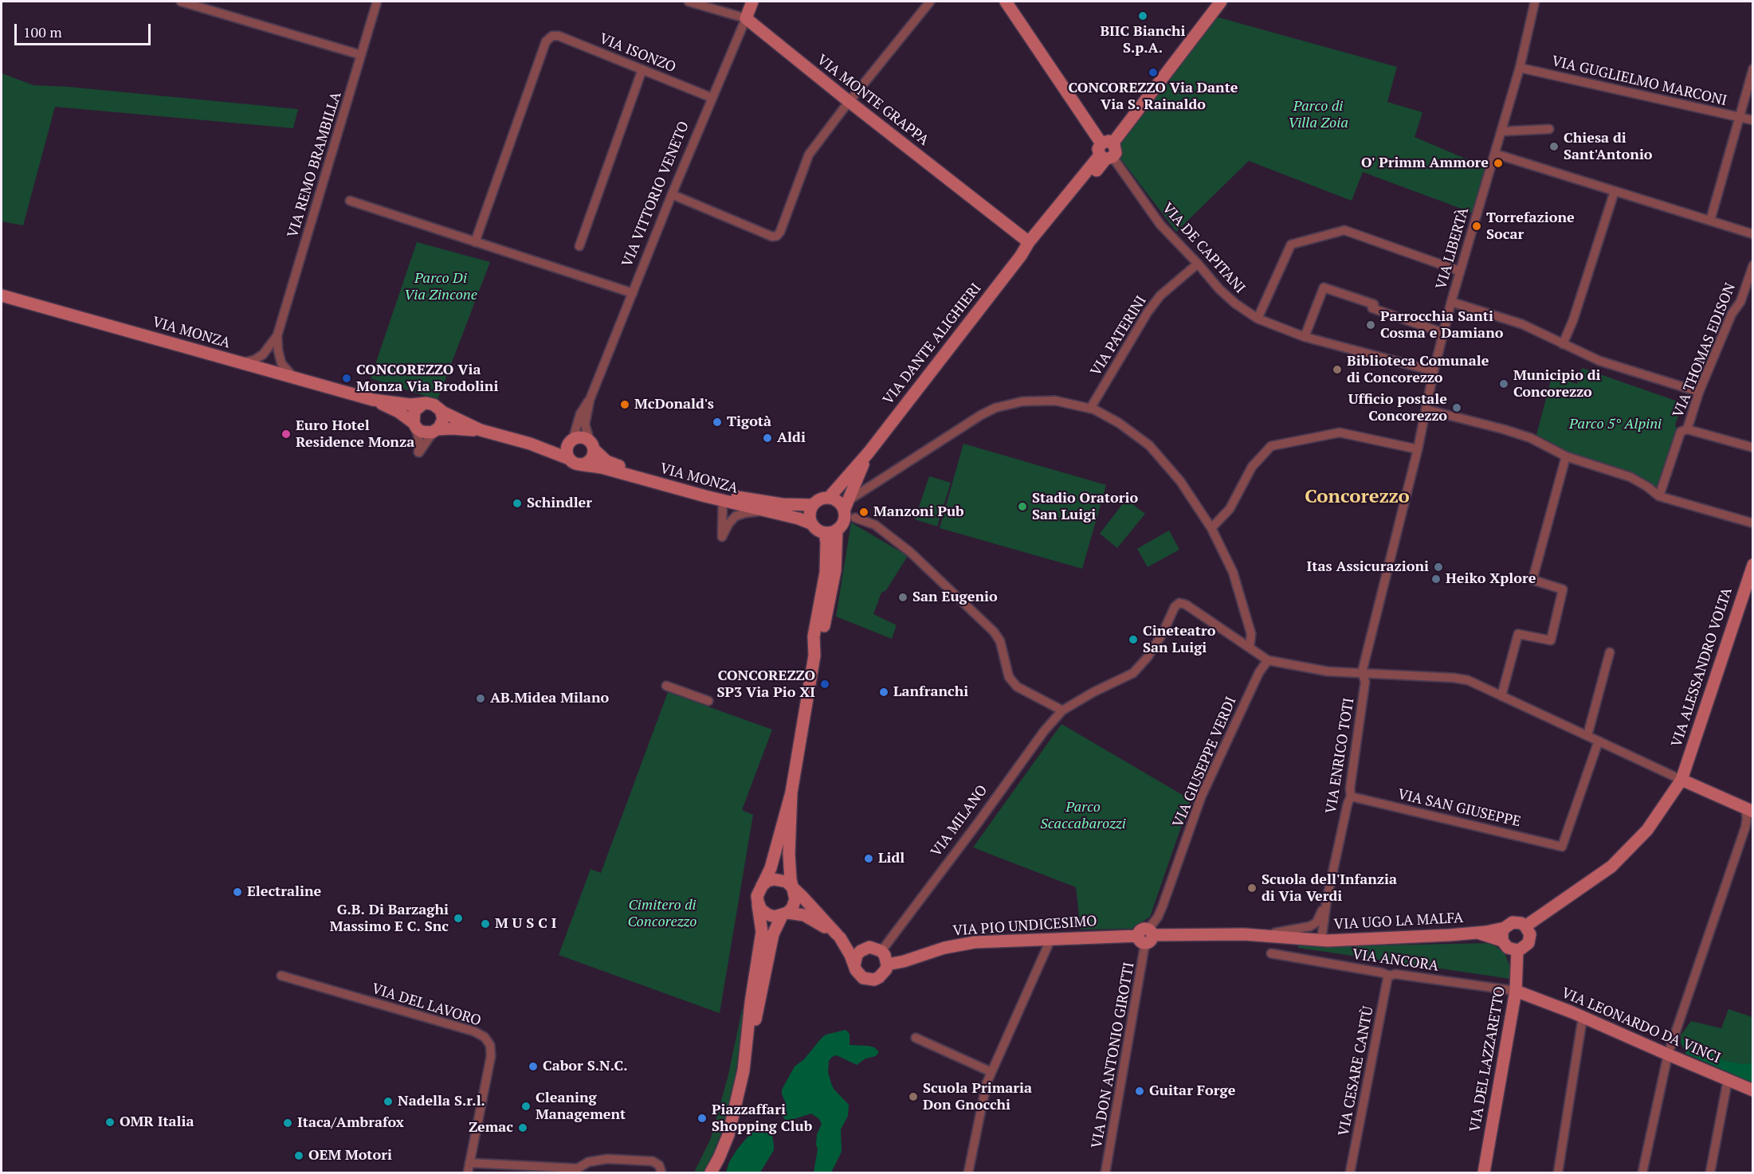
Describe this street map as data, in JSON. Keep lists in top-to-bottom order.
{
  "streets": {
    "main road": [
      "VIA MONTE GRAPPA",
      "VIA VITTORIO VENETO",
      "VIA MONZA",
      "VIA DANTE ALIGHIERI",
      "VIA ALESSANDRO VOLTA",
      "VIA UGO LA MALFA",
      "VIA PIO UNDICESIMO",
      "VIA LEONARDO DA VINCI",
      "VIA DEL LAZZARETTO"
    ],
    "street": [
      "VIA ISONZO",
      "VIA GUGLIELMO MARCONI",
      "VIA REMO BRAMBILLA",
      "VIA DE CAPITANI",
      "VIA LIBERTÀ",
      "VIA PATERINI",
      "VIA THOMAS EDISON",
      "VIA ENRICO TOTI",
      "VIA GIUSEPPE VERDI",
      "VIA SAN GIUSEPPE",
      "VIA MILANO",
      "VIA ANCORA",
      "VIA DEL LAVORO",
      "VIA DON ANTONIO GIROTTI",
      "VIA CESARE CANTÙ"
    ]
  },
  "crossings": [
    ["VIA ISONZO", "VIA VITTORIO VENETO"],
    ["VIA GUGLIELMO MARCONI", "VIA LIBERTÀ"],
    ["VIA MONTE GRAPPA", "VIA VITTORIO VENETO"],
    ["VIA MONTE GRAPPA", "VIA DANTE ALIGHIERI"],
    ["VIA REMO BRAMBILLA", "VIA MONZA"],
    ["VIA VITTORIO VENETO", "VIA MONZA"],
    ["VIA DE CAPITANI", "VIA LIBERTÀ"],
    ["VIA DE CAPITANI", "VIA PATERINI"],
    ["VIA DE CAPITANI", "VIA DANTE ALIGHIERI"],
    ["VIA LIBERTÀ", "VIA ENRICO TOTI"],
    ["VIA MONZA", "VIA DANTE ALIGHIERI"],
    ["VIA ALESSANDRO VOLTA", "VIA UGO LA MALFA"],
    ["VIA ENRICO TOTI", "VIA SAN GIUSEPPE"],
    ["VIA ENRICO TOTI", "VIA UGO LA MALFA"],
    ["VIA ENRICO TOTI", "VIA PIO UNDICESIMO"],
    ["VIA GIUSEPPE VERDI", "VIA PIO UNDICESIMO"],
    ["VIA GIUSEPPE VERDI", "VIA DON ANTONIO GIROTTI"],
    ["VIA MILANO", "VIA PIO UNDICESIMO"],
    ["VIA UGO LA MALFA", "VIA PIO UNDICESIMO"],
    ["VIA UGO LA MALFA", "VIA DEL LAZZARETTO"],
    ["VIA PIO UNDICESIMO", "VIA DON ANTONIO GIROTTI"],
    ["VIA ANCORA", "VIA LEONARDO DA VINCI"],
    ["VIA ANCORA", "VIA DEL LAZZARETTO"],
    ["VIA ANCORA", "VIA CESARE CANTÙ"],
    ["VIA LEONARDO DA VINCI", "VIA DEL LAZZARETTO"]
  ],
  "districts": ["Concorezzo"],
  "parks": [
    "Parco di Villa Zoia",
    "Parco Di Via Zincone",
    "Parco 5° Alpini",
    "Parco Scaccabarozzi",
    "Cimitero di Concorezzo"
  ],
  "places": [
    "BIIC Bianchi S.p.A.",
    "CONCOREZZO Via Dante Via S. Rainaldo",
    "Chiesa di Sant'Antonio",
    "O' Primm Ammore",
    "Torrefazione Socar",
    "Parrocchia Santi Cosma e Damiano",
    "Biblioteca Comunale di Concorezzo",
    "CONCOREZZO Via Monza Via Brodolini",
    "Municipio di Concorezzo",
    "McDonald's",
    "Ufficio postale Concorezzo",
    "Tigotà",
    "Euro Hotel Residence Monza",
    "Aldi",
    "Schindler",
    "Stadio Oratorio San Luigi",
    "Manzoni Pub",
    "Itas Assicurazioni",
    "Heiko Xplore",
    "San Eugenio",
    "Cineteatro San Luigi",
    "CONCOREZZO SP3 Via Pio XI",
    "Lanfranchi",
    "AB.Midea Milano",
    "Lidl",
    "Scuola dell'Infanzia di Via Verdi",
    "Electraline",
    "G.B. Di Barzaghi Massimo E C. Snc",
    "M U S C I",
    "Cabor S.N.C.",
    "Guitar Forge",
    "Scuola Primaria Don Gnocchi",
    "Nadella S.r.l.",
    "Cleaning Management",
    "Piazzaffari Shopping Club",
    "OMR Italia",
    "Itaca/Ambrafox",
    "Zemac",
    "OEM Motori"
  ],
  "scale_bar": "100 m"
}
